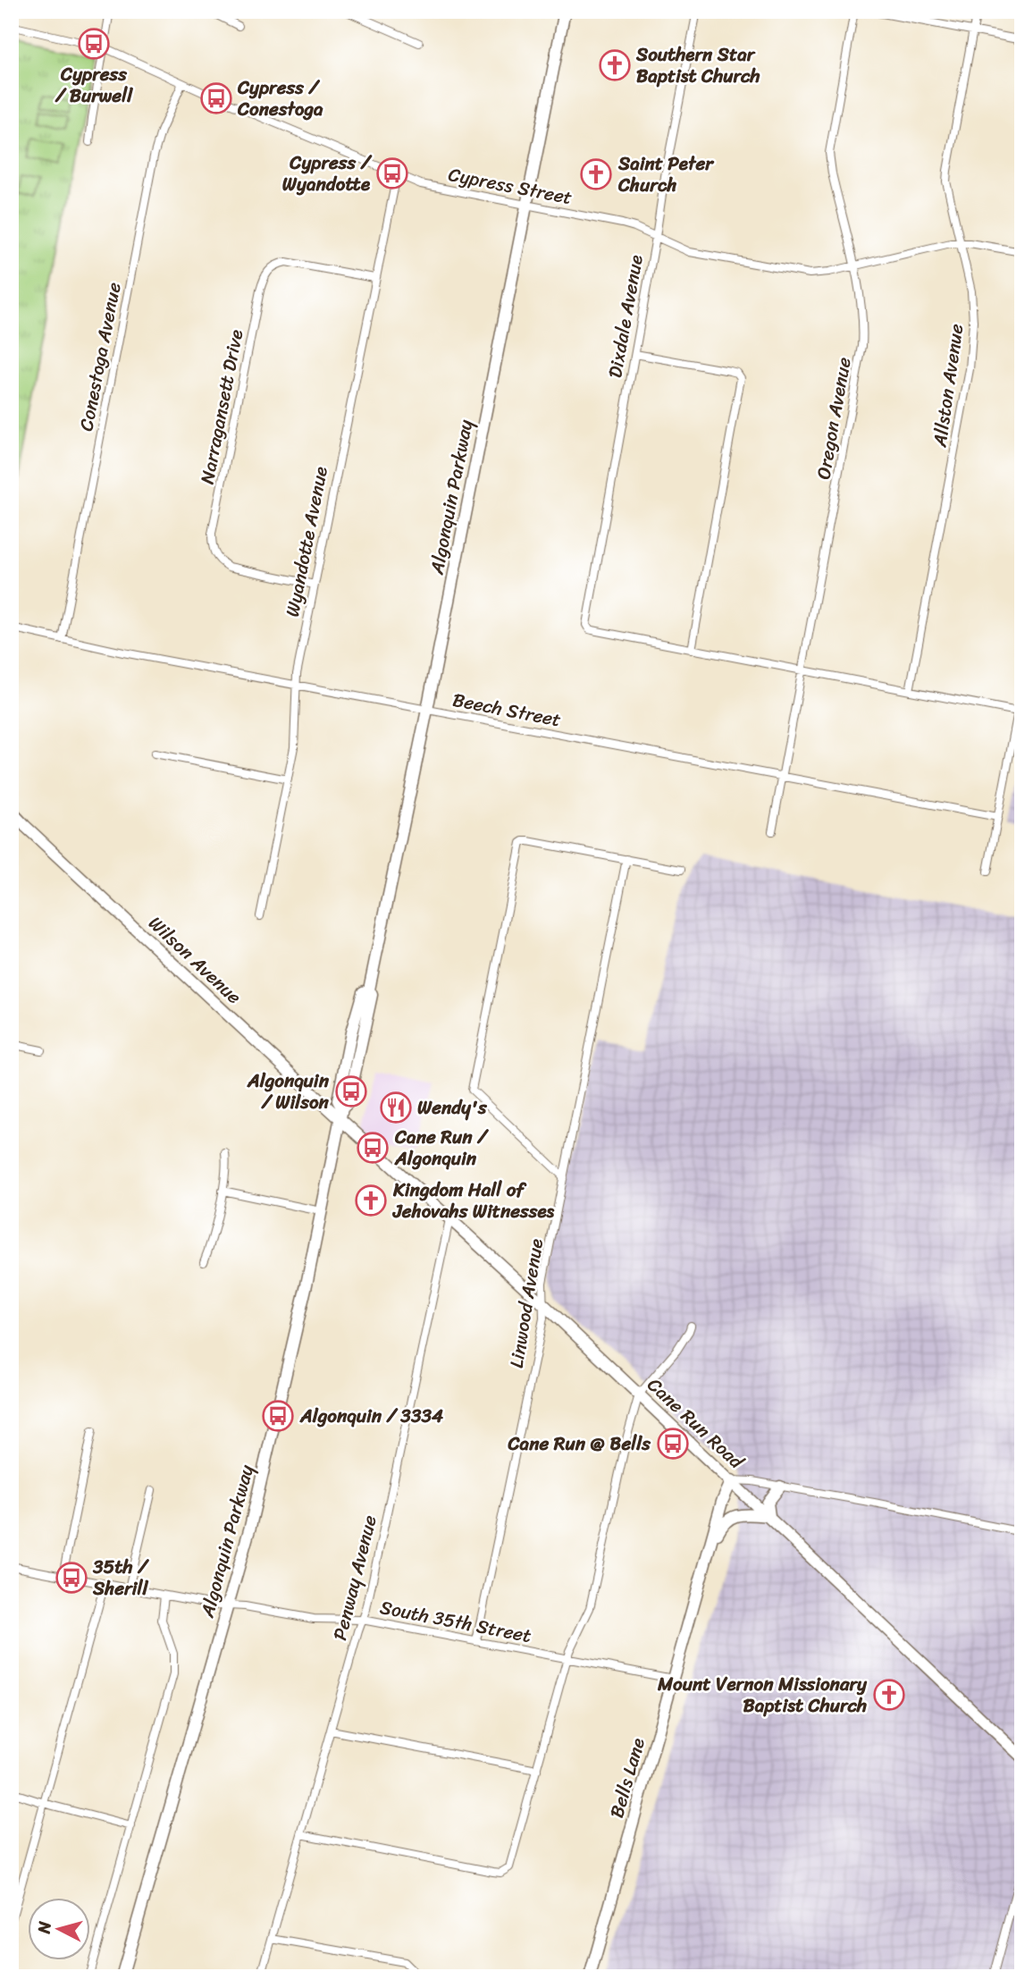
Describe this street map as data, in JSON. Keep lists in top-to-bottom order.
{
  "streets": {
    "main road": [
      "Algonquin Parkway",
      "Wilson Avenue",
      "Cane Run Road",
      "Bells Lane"
    ],
    "street": [
      "Cypress Street",
      "Dixdale Avenue",
      "Conestoga Avenue",
      "Allston Avenue",
      "Narragansett Drive",
      "Oregon Avenue",
      "Wyandotte Avenue",
      "Beech Street",
      "Linwood Avenue",
      "Penway Avenue",
      "South 35th Street"
    ]
  },
  "crossings": [
    ["Cypress Street", "Dixdale Avenue"],
    ["Cypress Street", "Conestoga Avenue"],
    ["Cypress Street", "Allston Avenue"],
    ["Cypress Street", "Oregon Avenue"],
    ["Cypress Street", "Algonquin Parkway"],
    ["Cypress Street", "Wyandotte Avenue"],
    ["Conestoga Avenue", "Beech Street"],
    ["Narragansett Drive", "Wyandotte Avenue"],
    ["Oregon Avenue", "Beech Street"],
    ["Algonquin Parkway", "Beech Street"],
    ["Algonquin Parkway", "Wilson Avenue"],
    ["Algonquin Parkway", "Cane Run Road"],
    ["Algonquin Parkway", "South 35th Street"],
    ["Wyandotte Avenue", "Beech Street"],
    ["Wilson Avenue", "Cane Run Road"],
    ["Linwood Avenue", "Cane Run Road"],
    ["Linwood Avenue", "South 35th Street"],
    ["Cane Run Road", "Penway Avenue"],
    ["Cane Run Road", "Bells Lane"],
    ["Penway Avenue", "South 35th Street"],
    ["South 35th Street", "Bells Lane"]
  ],
  "places": {
    "bus stop": [
      "Cypress / Burwell",
      "Cypress / Conestoga",
      "Cypress / Wyandotte",
      "Algonquin / Wilson",
      "Cane Run / Algonquin",
      "Algonquin / 3334",
      "Cane Run @ Bells",
      "35th / Sherill"
    ],
    "church": [
      "Southern Star Baptist Church",
      "Saint Peter Church",
      "Kingdom Hall of Jehovahs Witnesses",
      "Mount Vernon Missionary Baptist Church"
    ],
    "restaurant": ["Wendy's"]
  },
  "north": "left"
}
